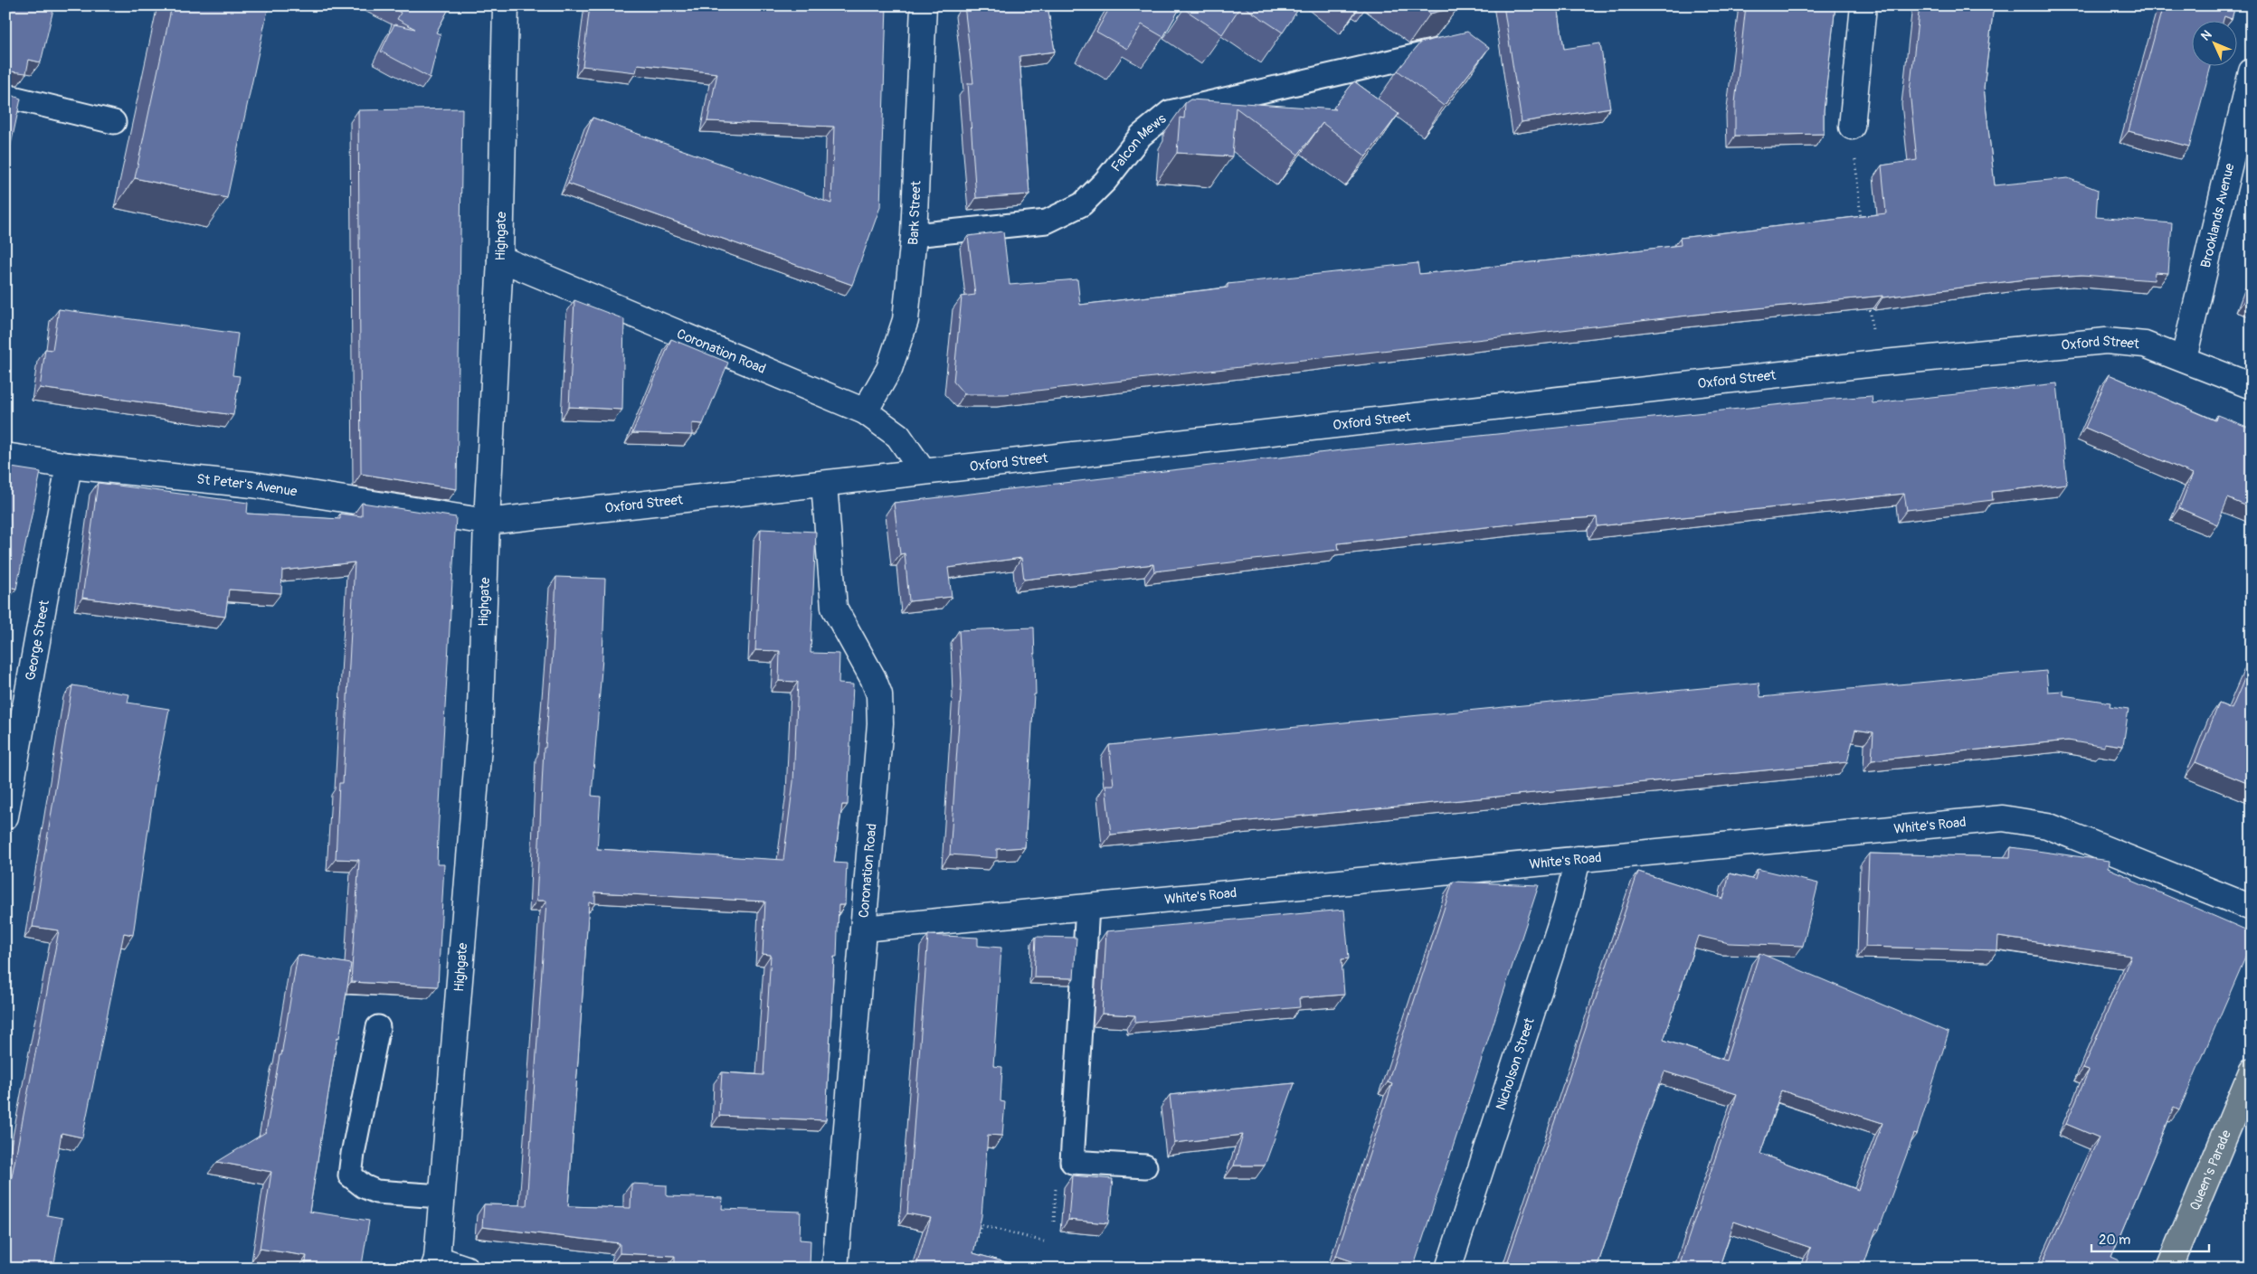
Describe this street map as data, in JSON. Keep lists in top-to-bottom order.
{
  "streets": {
    "main road": ["Queen's Parade"],
    "street": [
      "Bark Street",
      "Brooklands Avenue",
      "Highgate",
      "Oxford Street",
      "Coronation Road",
      "St Peter's Avenue",
      "George Street",
      "White's Road",
      "Nicholson Street"
    ],
    "lane": ["Falcon Mews"]
  },
  "crossings": [
    ["Falcon Mews", "Bark Street"],
    ["Bark Street", "Coronation Road"],
    ["Brooklands Avenue", "Oxford Street"],
    ["Highgate", "Oxford Street"],
    ["Highgate", "Coronation Road"],
    ["Highgate", "St Peter's Avenue"],
    ["Oxford Street", "Coronation Road"],
    ["Oxford Street", "St Peter's Avenue"],
    ["Coronation Road", "White's Road"],
    ["St Peter's Avenue", "George Street"],
    ["White's Road", "Nicholson Street"]
  ],
  "scale_bar": "20 m",
  "north": "top left"
}
